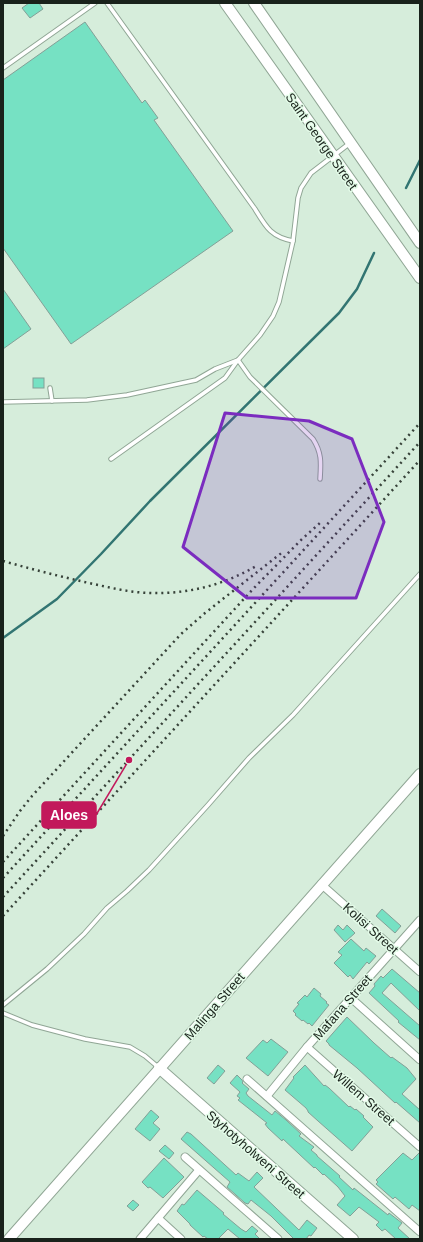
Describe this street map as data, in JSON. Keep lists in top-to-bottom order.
{
  "streets": {
    "street": [
      "Saint George Street",
      "Kolisi Street",
      "Malinga Street",
      "Mafana Street",
      "Willem Street",
      "Styhotyholweni Street"
    ]
  },
  "crossings": [
    ["Kolisi Street", "Malinga Street"],
    ["Kolisi Street", "Mafana Street"],
    ["Malinga Street", "Styhotyholweni Street"],
    ["Mafana Street", "Willem Street"]
  ],
  "places": ["Aloes"]
}
